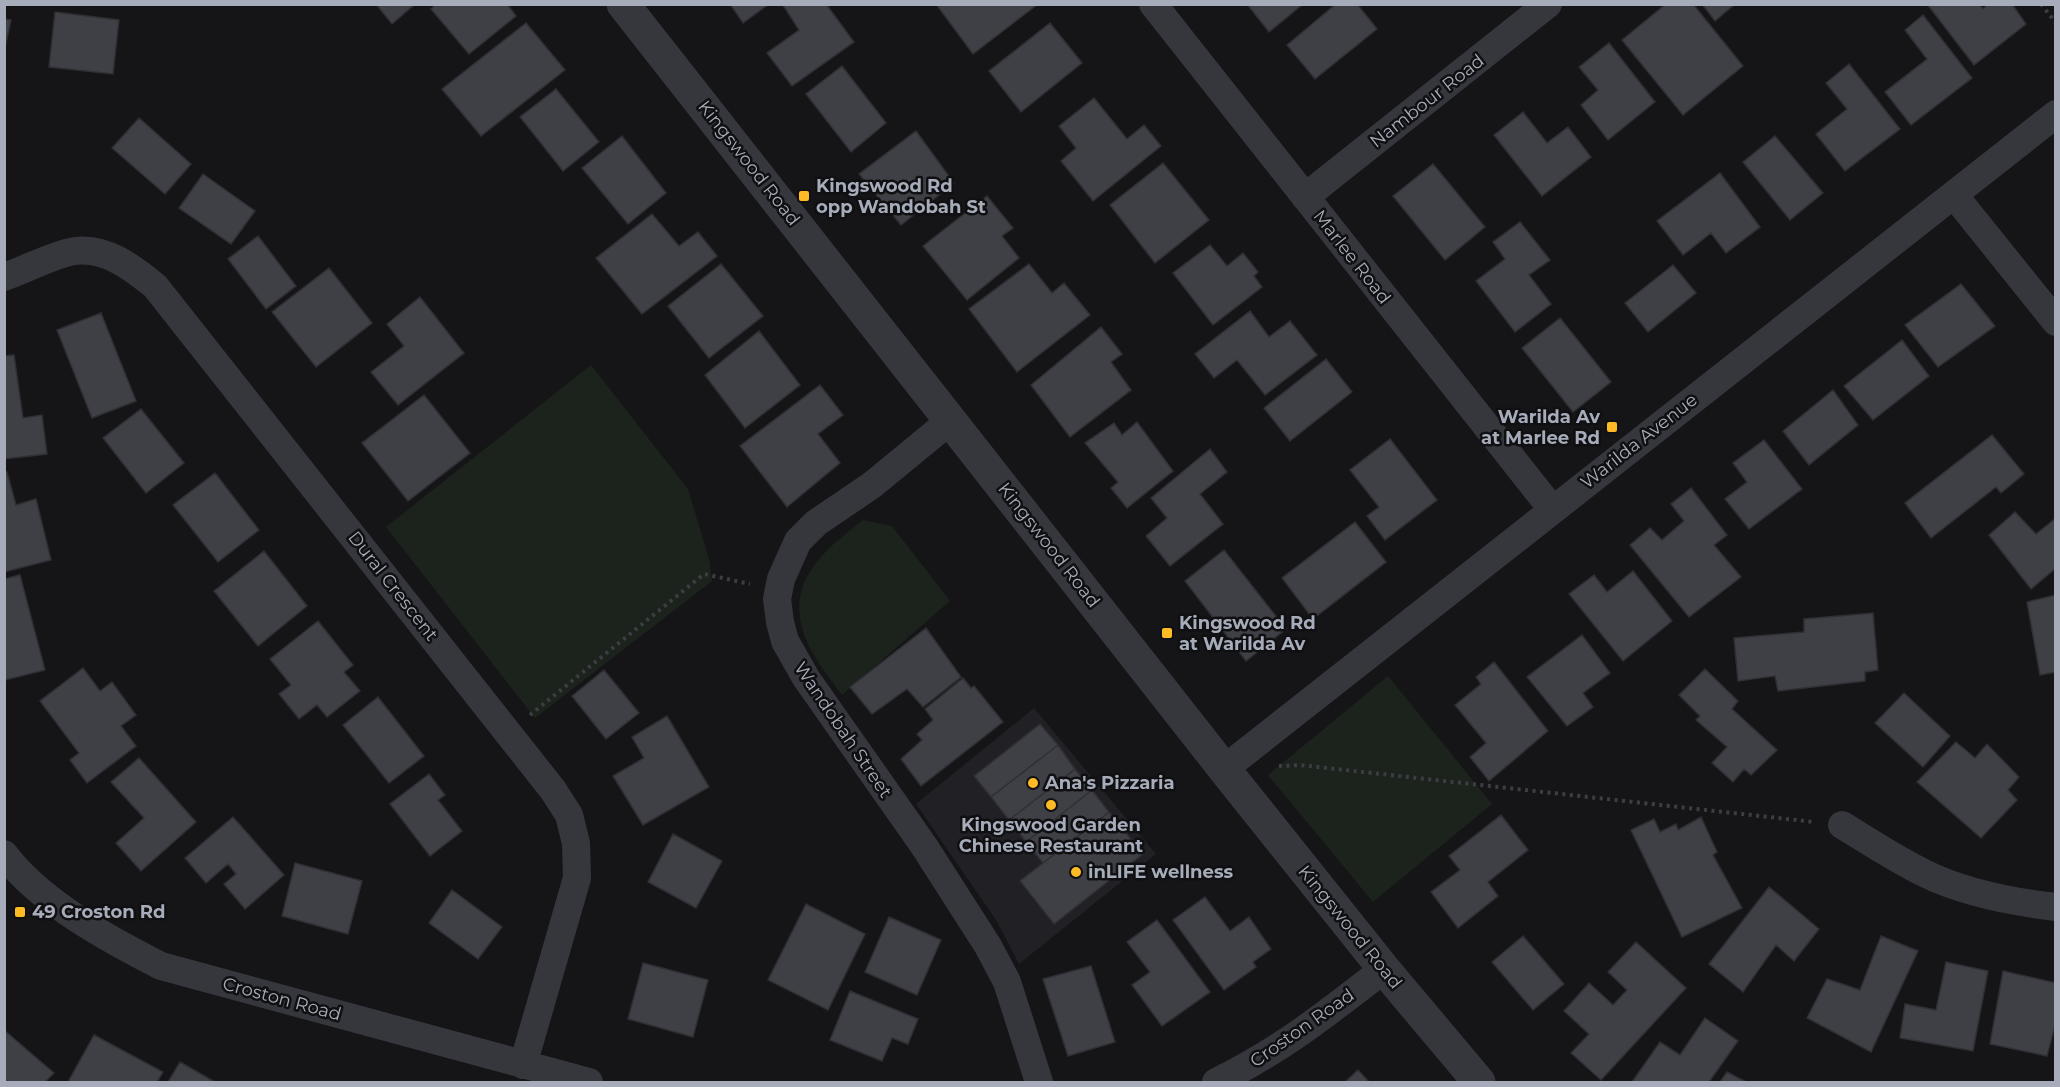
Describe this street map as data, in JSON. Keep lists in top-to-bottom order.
{
  "streets": {
    "street": [
      "Nambour Road",
      "Kingswood Road",
      "Marlee Road",
      "Warilda Avenue",
      "Dural Crescent",
      "Wandobah Street",
      "Croston Road"
    ]
  },
  "crossings": [
    ["Nambour Road", "Marlee Road"],
    ["Kingswood Road", "Warilda Avenue"],
    ["Kingswood Road", "Wandobah Street"],
    ["Kingswood Road", "Croston Road"],
    ["Marlee Road", "Warilda Avenue"],
    ["Dural Crescent", "Croston Road"]
  ],
  "places": {
    "transit": [
      "Kingswood Rd opp Wandobah St",
      "Warilda Av at Marlee Rd",
      "Kingswood Rd at Warilda Av",
      "49 Croston Rd"
    ],
    "other": ["Ana's Pizzaria", "Kingswood Garden Chinese Restaurant", "inLIFE wellness"]
  }
}
